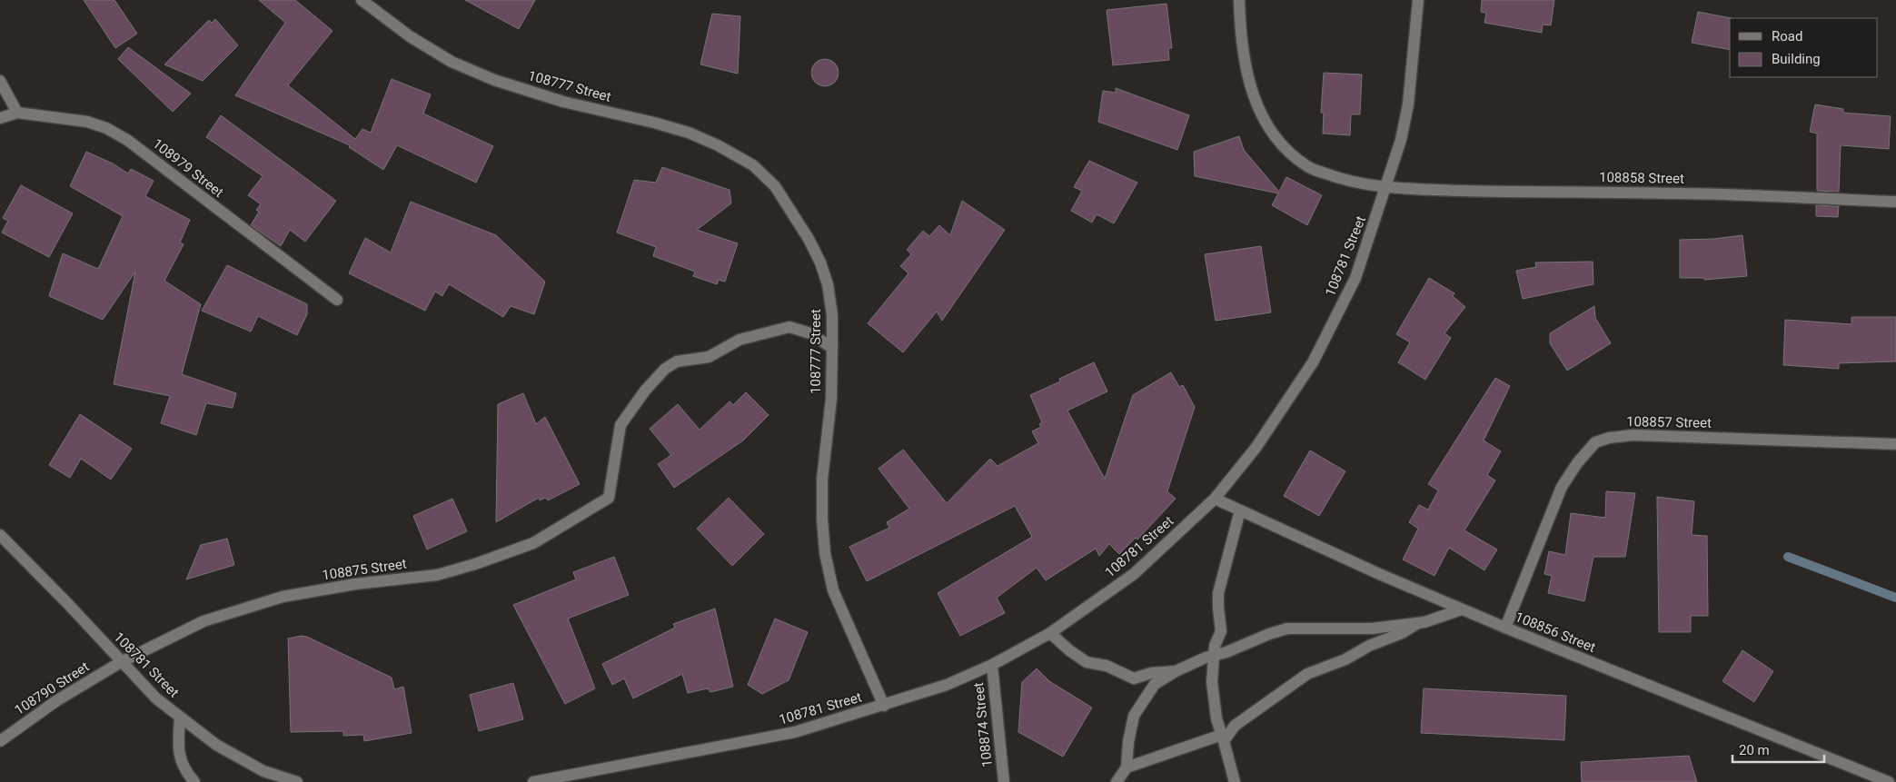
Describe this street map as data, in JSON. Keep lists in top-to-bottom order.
{
  "streets": {
    "street": [
      "108777 Street",
      "108979 Street",
      "108858 Street",
      "108781 Street",
      "108857 Street",
      "108875 Street",
      "108856 Street",
      "108790 Street",
      "108874 Street"
    ]
  },
  "crossings": [
    ["108777 Street", "108781 Street"],
    ["108777 Street", "108875 Street"],
    ["108858 Street", "108781 Street"],
    ["108781 Street", "108875 Street"],
    ["108781 Street", "108856 Street"],
    ["108781 Street", "108790 Street"],
    ["108781 Street", "108874 Street"],
    ["108857 Street", "108856 Street"],
    ["108875 Street", "108790 Street"]
  ],
  "legend": ["Road", "Building"],
  "scale_bar": "20 m"
}
